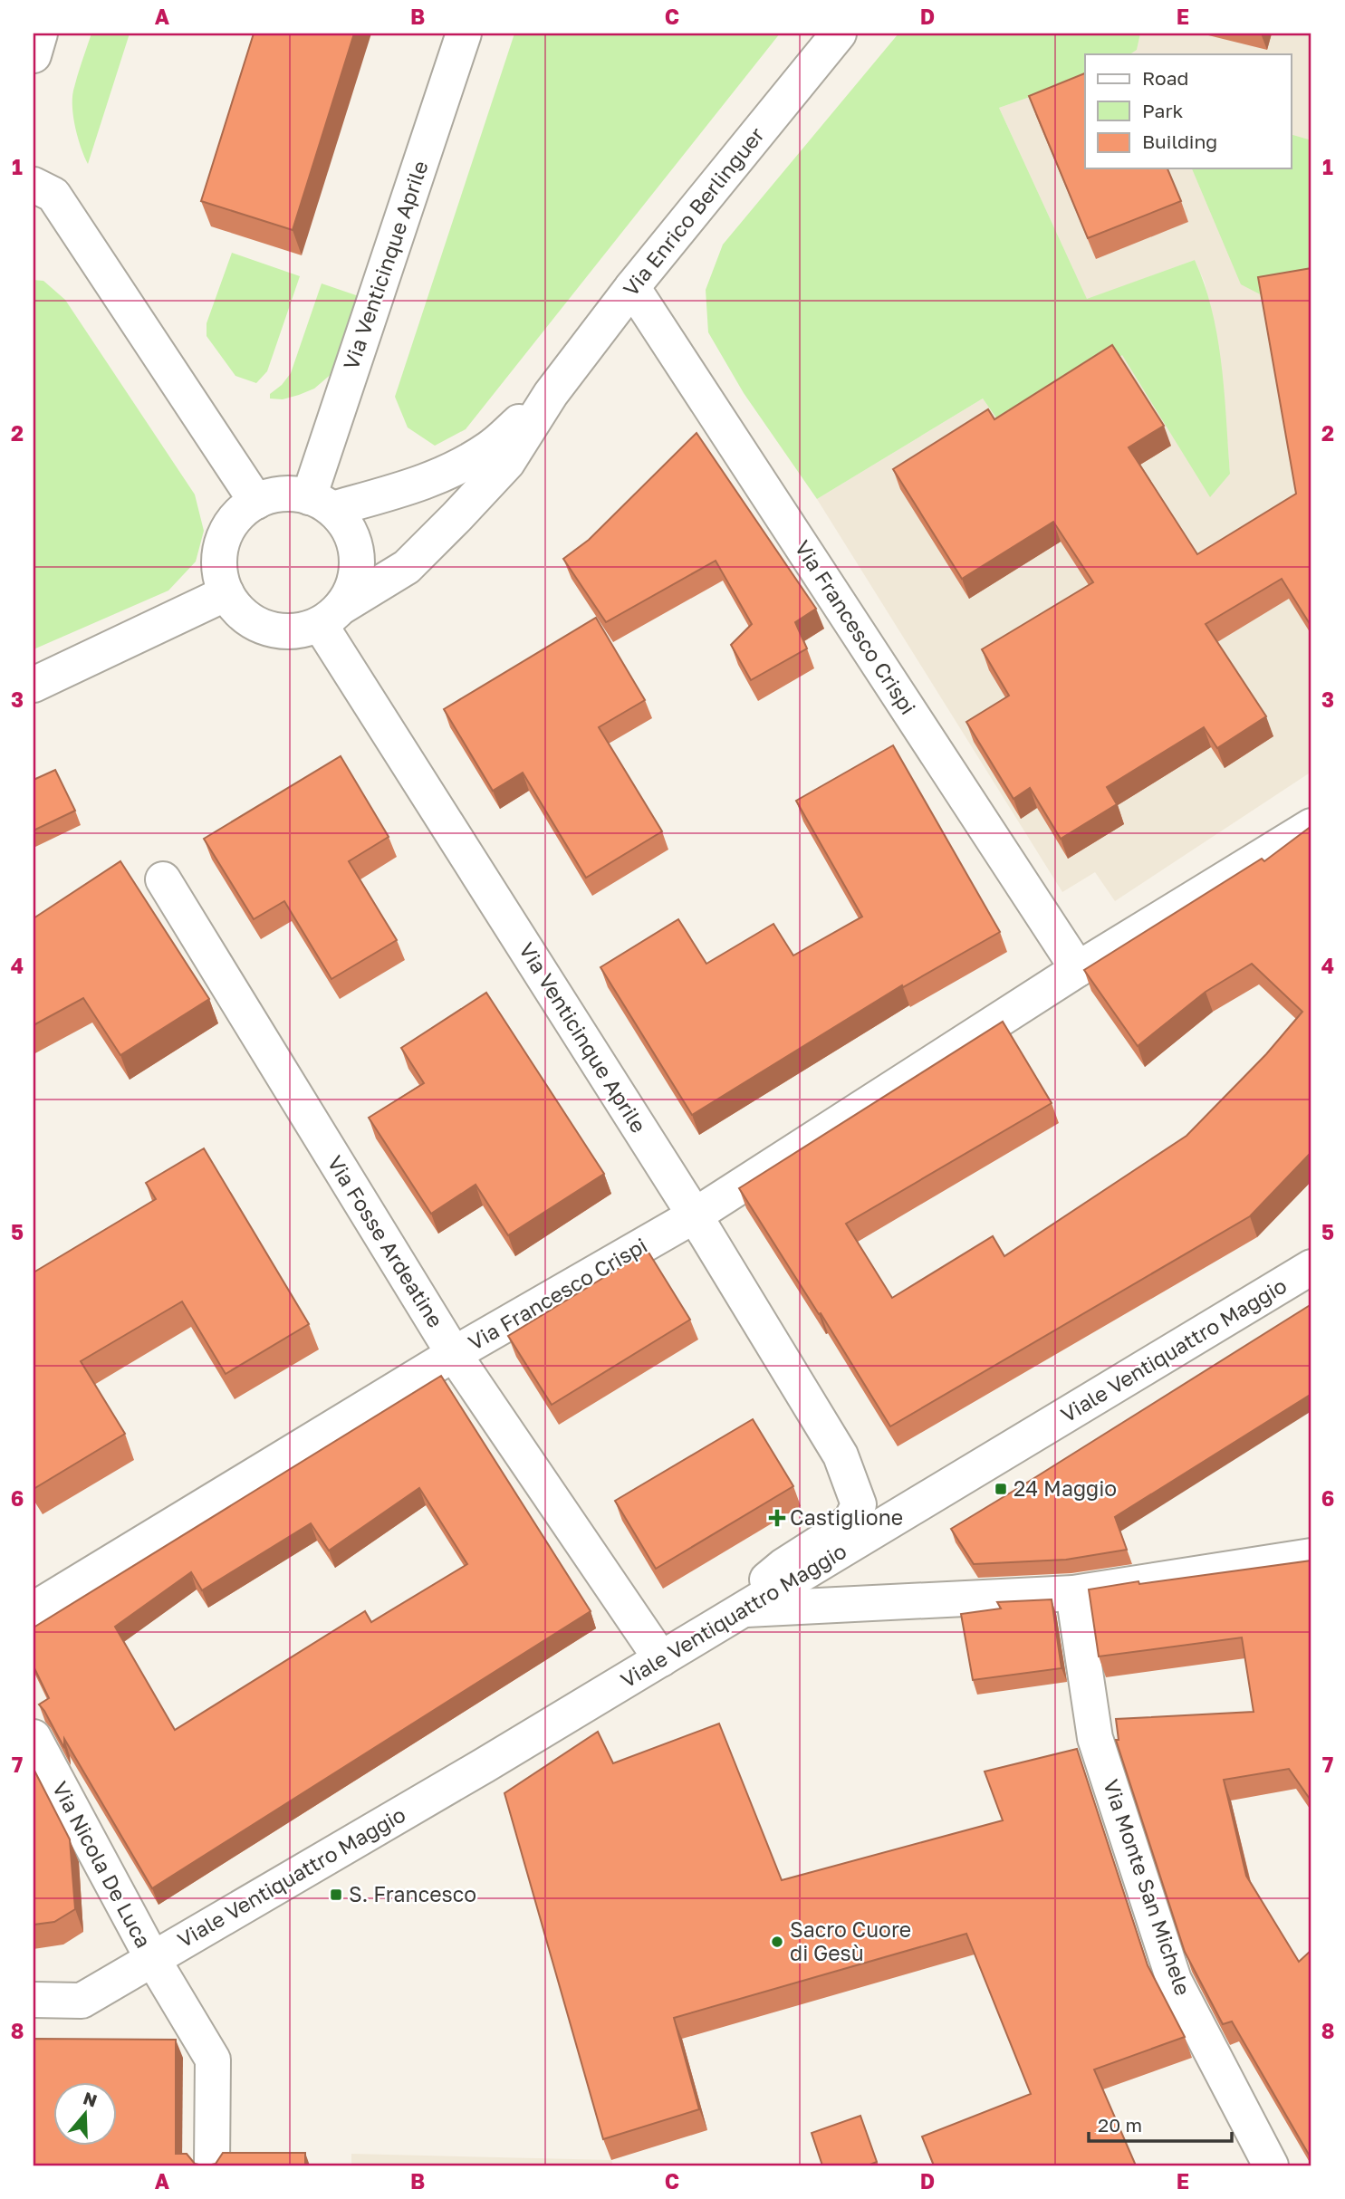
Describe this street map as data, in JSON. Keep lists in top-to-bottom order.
{
  "streets": {
    "street": [
      "Via Enrico Berlinguer",
      "Via Venticinque Aprile",
      "Via Francesco Crispi",
      "Via Fosse Ardeatine",
      "Viale Ventiquattro Maggio",
      "Via Nicola De Luca",
      "Via Monte San Michele"
    ]
  },
  "crossings": [
    ["Via Enrico Berlinguer", "Via Venticinque Aprile"],
    ["Via Enrico Berlinguer", "Via Francesco Crispi"],
    ["Via Venticinque Aprile", "Via Francesco Crispi"],
    ["Via Venticinque Aprile", "Viale Ventiquattro Maggio"],
    ["Via Francesco Crispi", "Via Fosse Ardeatine"],
    ["Via Fosse Ardeatine", "Viale Ventiquattro Maggio"],
    ["Viale Ventiquattro Maggio", "Via Nicola De Luca"]
  ],
  "places": {
    "transit": ["24 Maggio", "S. Francesco"],
    "health": ["Castiglione"],
    "other": ["Sacro Cuore di Gesù"]
  },
  "legend": ["Road", "Park", "Building"],
  "scale_bar": "20 m",
  "north": "top",
  "grid": {
    "columns": [
      "A",
      "B",
      "C",
      "D",
      "E"
    ],
    "rows": [
      "1",
      "2",
      "3",
      "4",
      "5",
      "6",
      "7",
      "8"
    ]
  }
}
